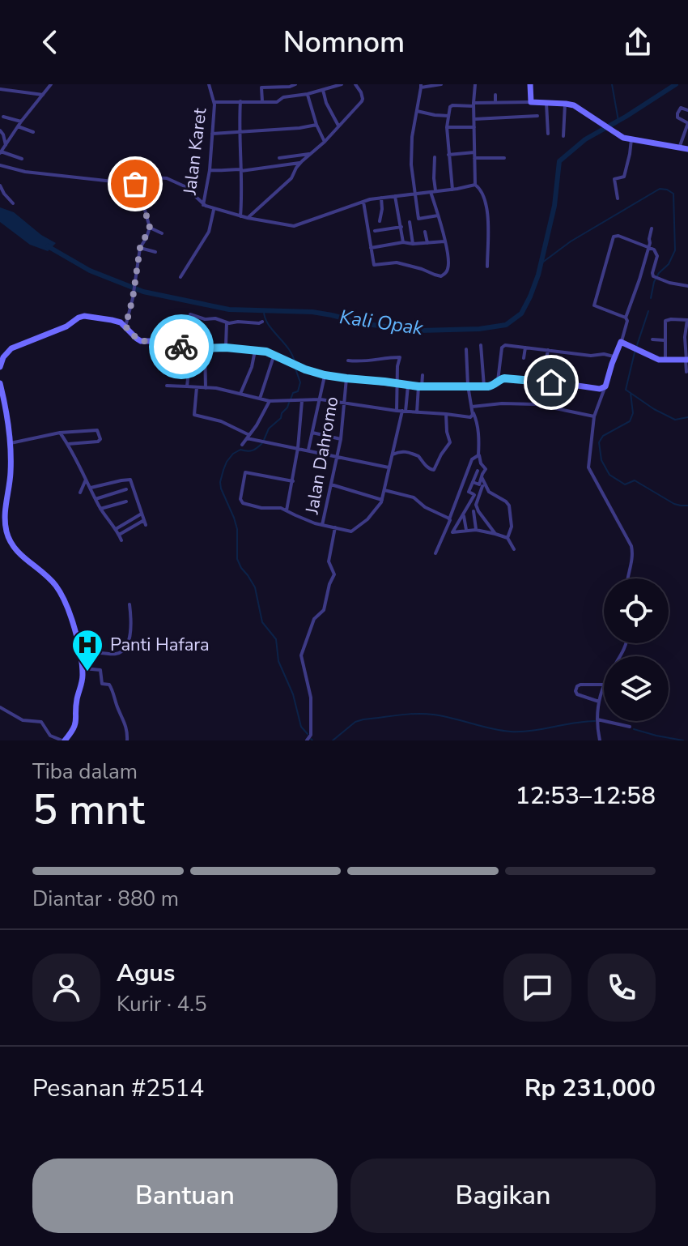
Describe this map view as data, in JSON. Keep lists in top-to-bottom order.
{
  "streets": {
    "street": ["Jalan Karet", "Jalan Dahromo"]
  },
  "water": ["Kali Opak"],
  "places": {
    "hospital": ["Panti Hafara"]
  },
  "page": {
    "header": "Nomnom",
    "heading": ["5 mnt", "Tiba dalam", "12:53–12:58"],
    "panel": [
      "Agus",
      "Kurir · 4.5",
      "Pesanan #2514",
      "Rp 231,000"
    ],
    "bar": "Diantar · 880 m",
    "buttons": ["Bantuan", "Bagikan"]
  }
}
